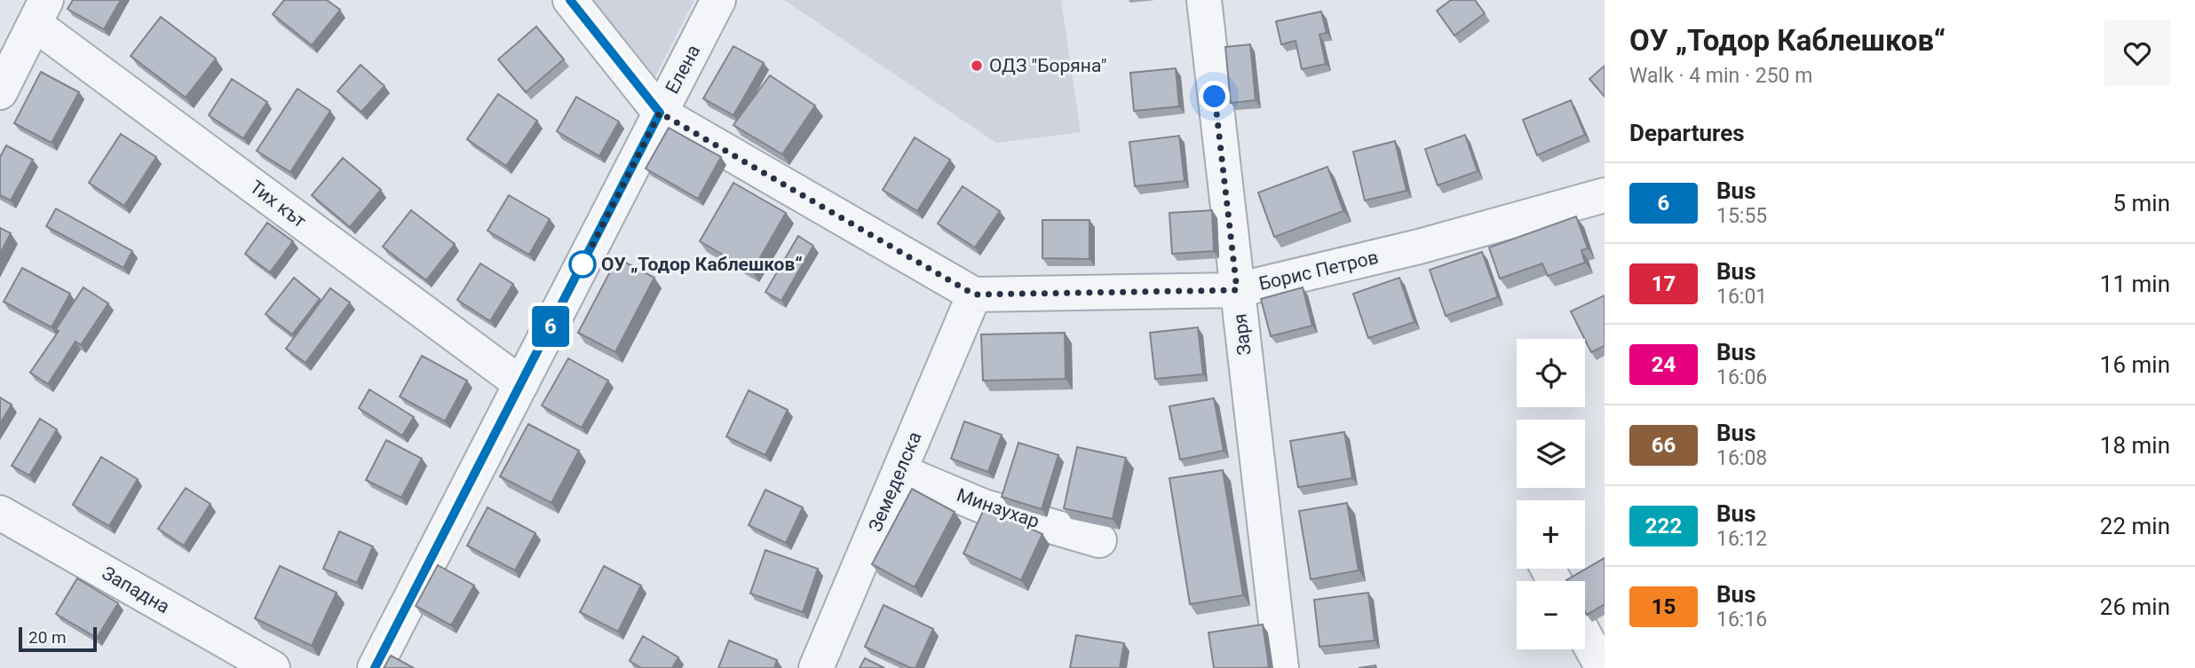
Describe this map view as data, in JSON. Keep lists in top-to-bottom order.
{
  "streets": {
    "street": [
      "Елена",
      "Тих кът",
      "Борис Петров",
      "Заря",
      "Земеделска",
      "Минзухар",
      "Западна"
    ]
  },
  "crossings": [
    ["Елена", "Тих кът"],
    ["Борис Петров", "Заря"],
    ["Борис Петров", "Земеделска"],
    ["Земеделска", "Минзухар"]
  ],
  "places": ["ОДЗ \"Боряна\"", "ОУ „Тодор Каблешков“"],
  "lines": ["bus line 6"],
  "scale_bar": "20 m",
  "page": {
    "on_map": "6",
    "heading": [
      ["ОУ „Тодор Каблешков“", "Walk · 4 min · 250 m"],
      "Departures"
    ],
    "list": [
      {
        "mark": "6",
        "name": "Bus",
        "note": "15:55",
        "value": "5 min"
      },
      {
        "mark": "17",
        "name": "Bus",
        "note": "16:01",
        "value": "11 min"
      },
      {
        "mark": "24",
        "name": "Bus",
        "note": "16:06",
        "value": "16 min"
      },
      {
        "mark": "66",
        "name": "Bus",
        "note": "16:08",
        "value": "18 min"
      },
      {
        "mark": "222",
        "name": "Bus",
        "note": "16:12",
        "value": "22 min"
      },
      {
        "mark": "15",
        "name": "Bus",
        "note": "16:16",
        "value": "26 min"
      }
    ],
    "map_buttons": ["+", "−"],
    "scale": "20 m"
  }
}
